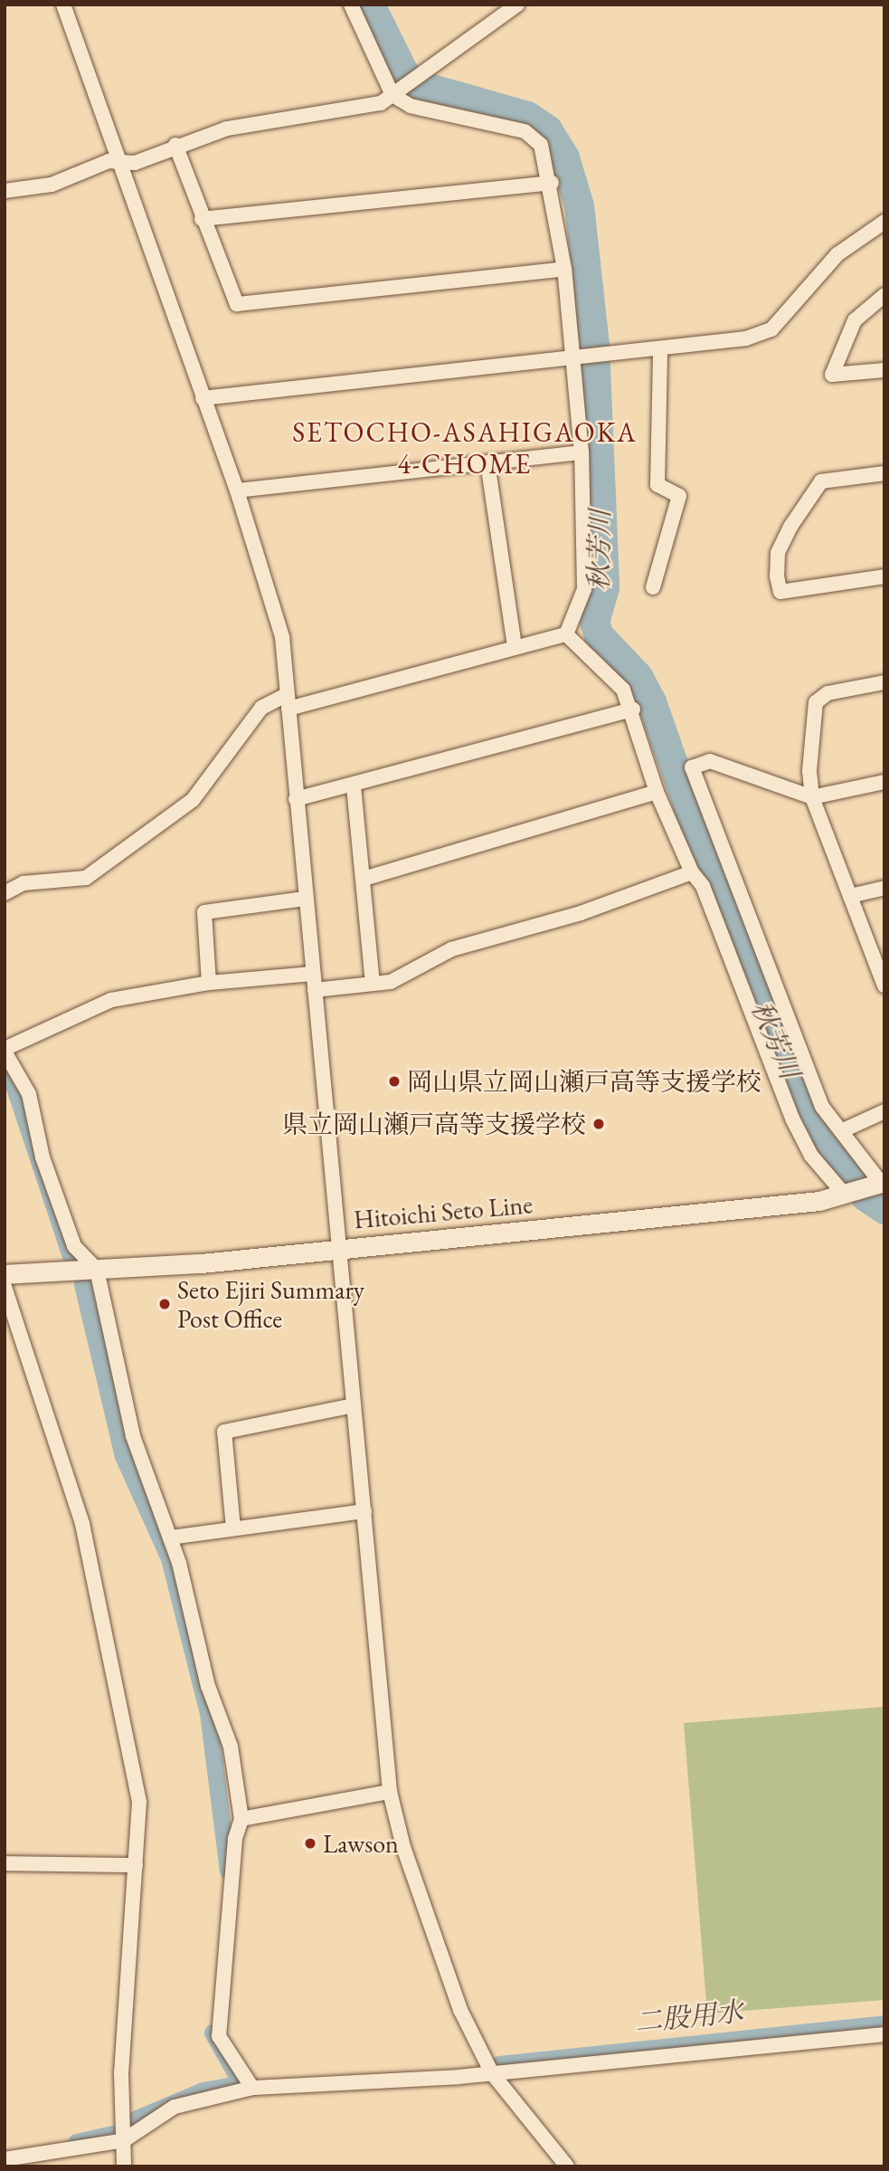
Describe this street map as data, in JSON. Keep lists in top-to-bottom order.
{
  "streets": {
    "main road": ["Hitoichi Seto Line"]
  },
  "districts": ["SETOCHO-ASAHIGAOKA 4-CHOME"],
  "water": ["秋芳川", "二股用水"],
  "places": [
    "岡山県立岡山瀬戸高等支援学校",
    "県立岡山瀬戸高等支援学校",
    "Seto Ejiri Summary Post Office",
    "Lawson"
  ]
}
